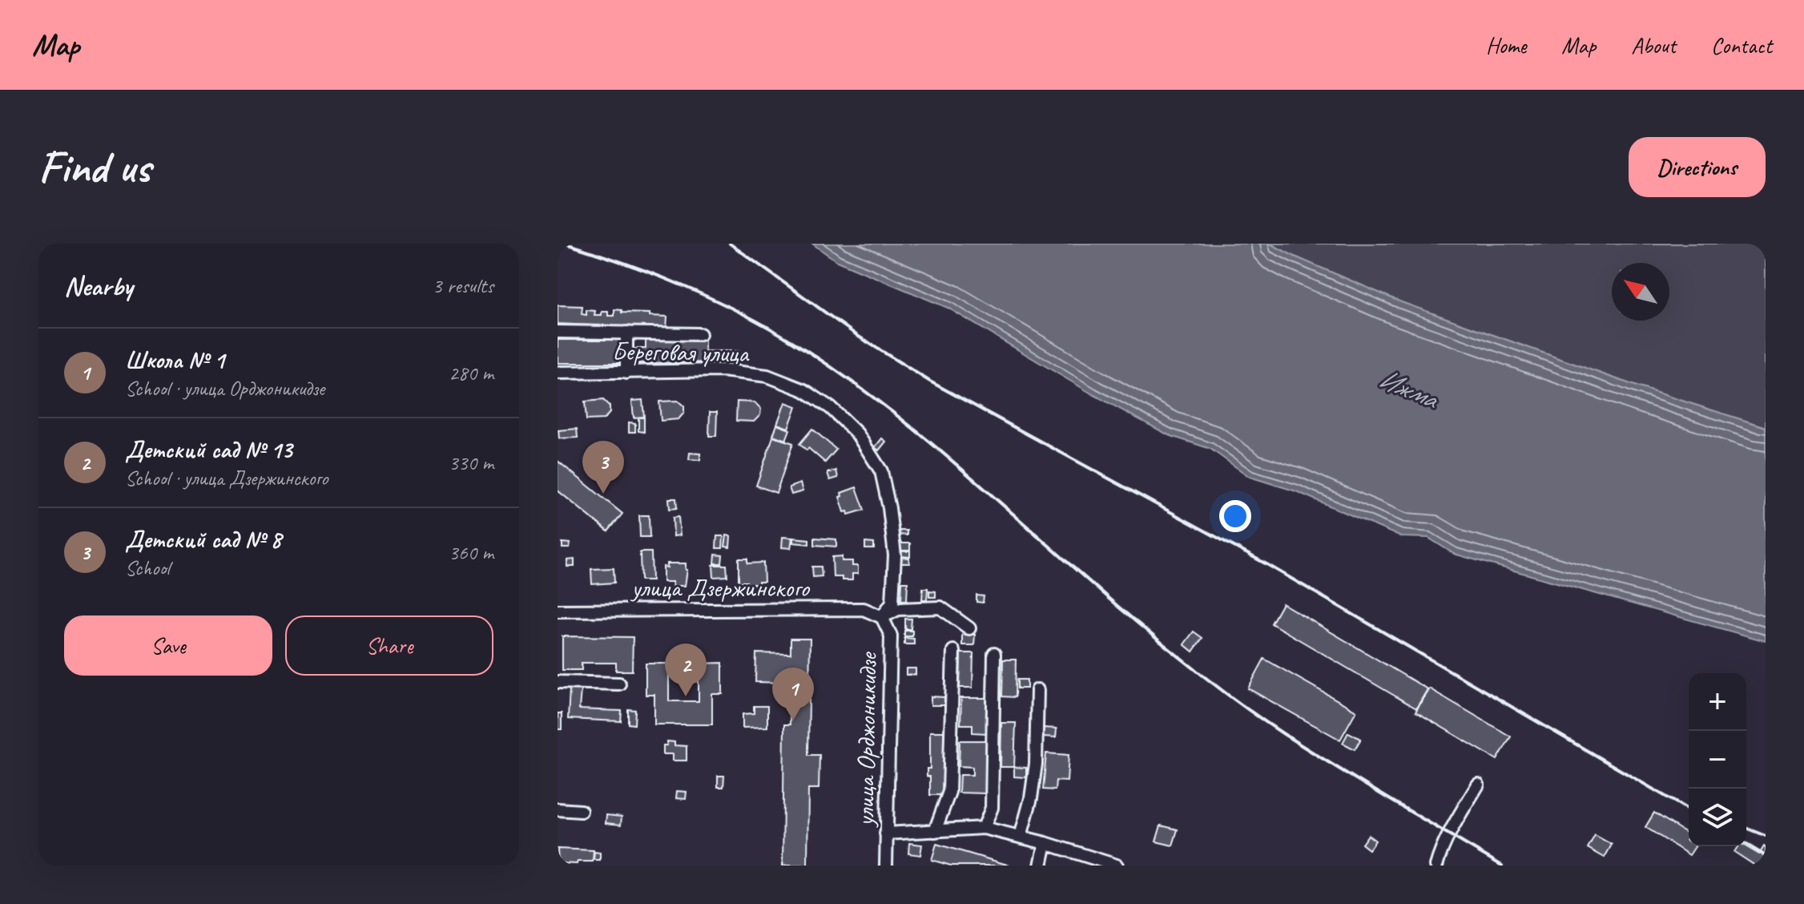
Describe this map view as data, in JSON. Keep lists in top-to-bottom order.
{
  "streets": {
    "street": ["Береговая улица", "улица Дзержинского", "улица Орджоникидзе"]
  },
  "crossings": [
    ["Береговая улица", "улица Дзержинского"],
    ["Береговая улица", "улица Орджоникидзе"],
    ["улица Дзержинского", "улица Орджоникидзе"]
  ],
  "water": ["Ижма"],
  "north": "top left",
  "page": {
    "header": "Map",
    "nav": [
      "Home",
      "Map",
      "About",
      "Contact"
    ],
    "buttons": [
      "Directions",
      ["Save", "Share"]
    ],
    "title": "Find us",
    "heading": ["Nearby", "3 results"],
    "list": [
      {
        "mark": "1",
        "name": "Школа № 1",
        "note": "School · улица Орджоникидзе",
        "value": "280 m"
      },
      {
        "mark": "2",
        "name": "Детский сад № 13",
        "note": "School · улица Дзержинского",
        "value": "330 m"
      },
      {
        "mark": "3",
        "name": "Детский сад № 8",
        "note": "School",
        "value": "360 m"
      }
    ],
    "pins": ["3", "2", "1"],
    "map_buttons": ["+", "−"]
  }
}
